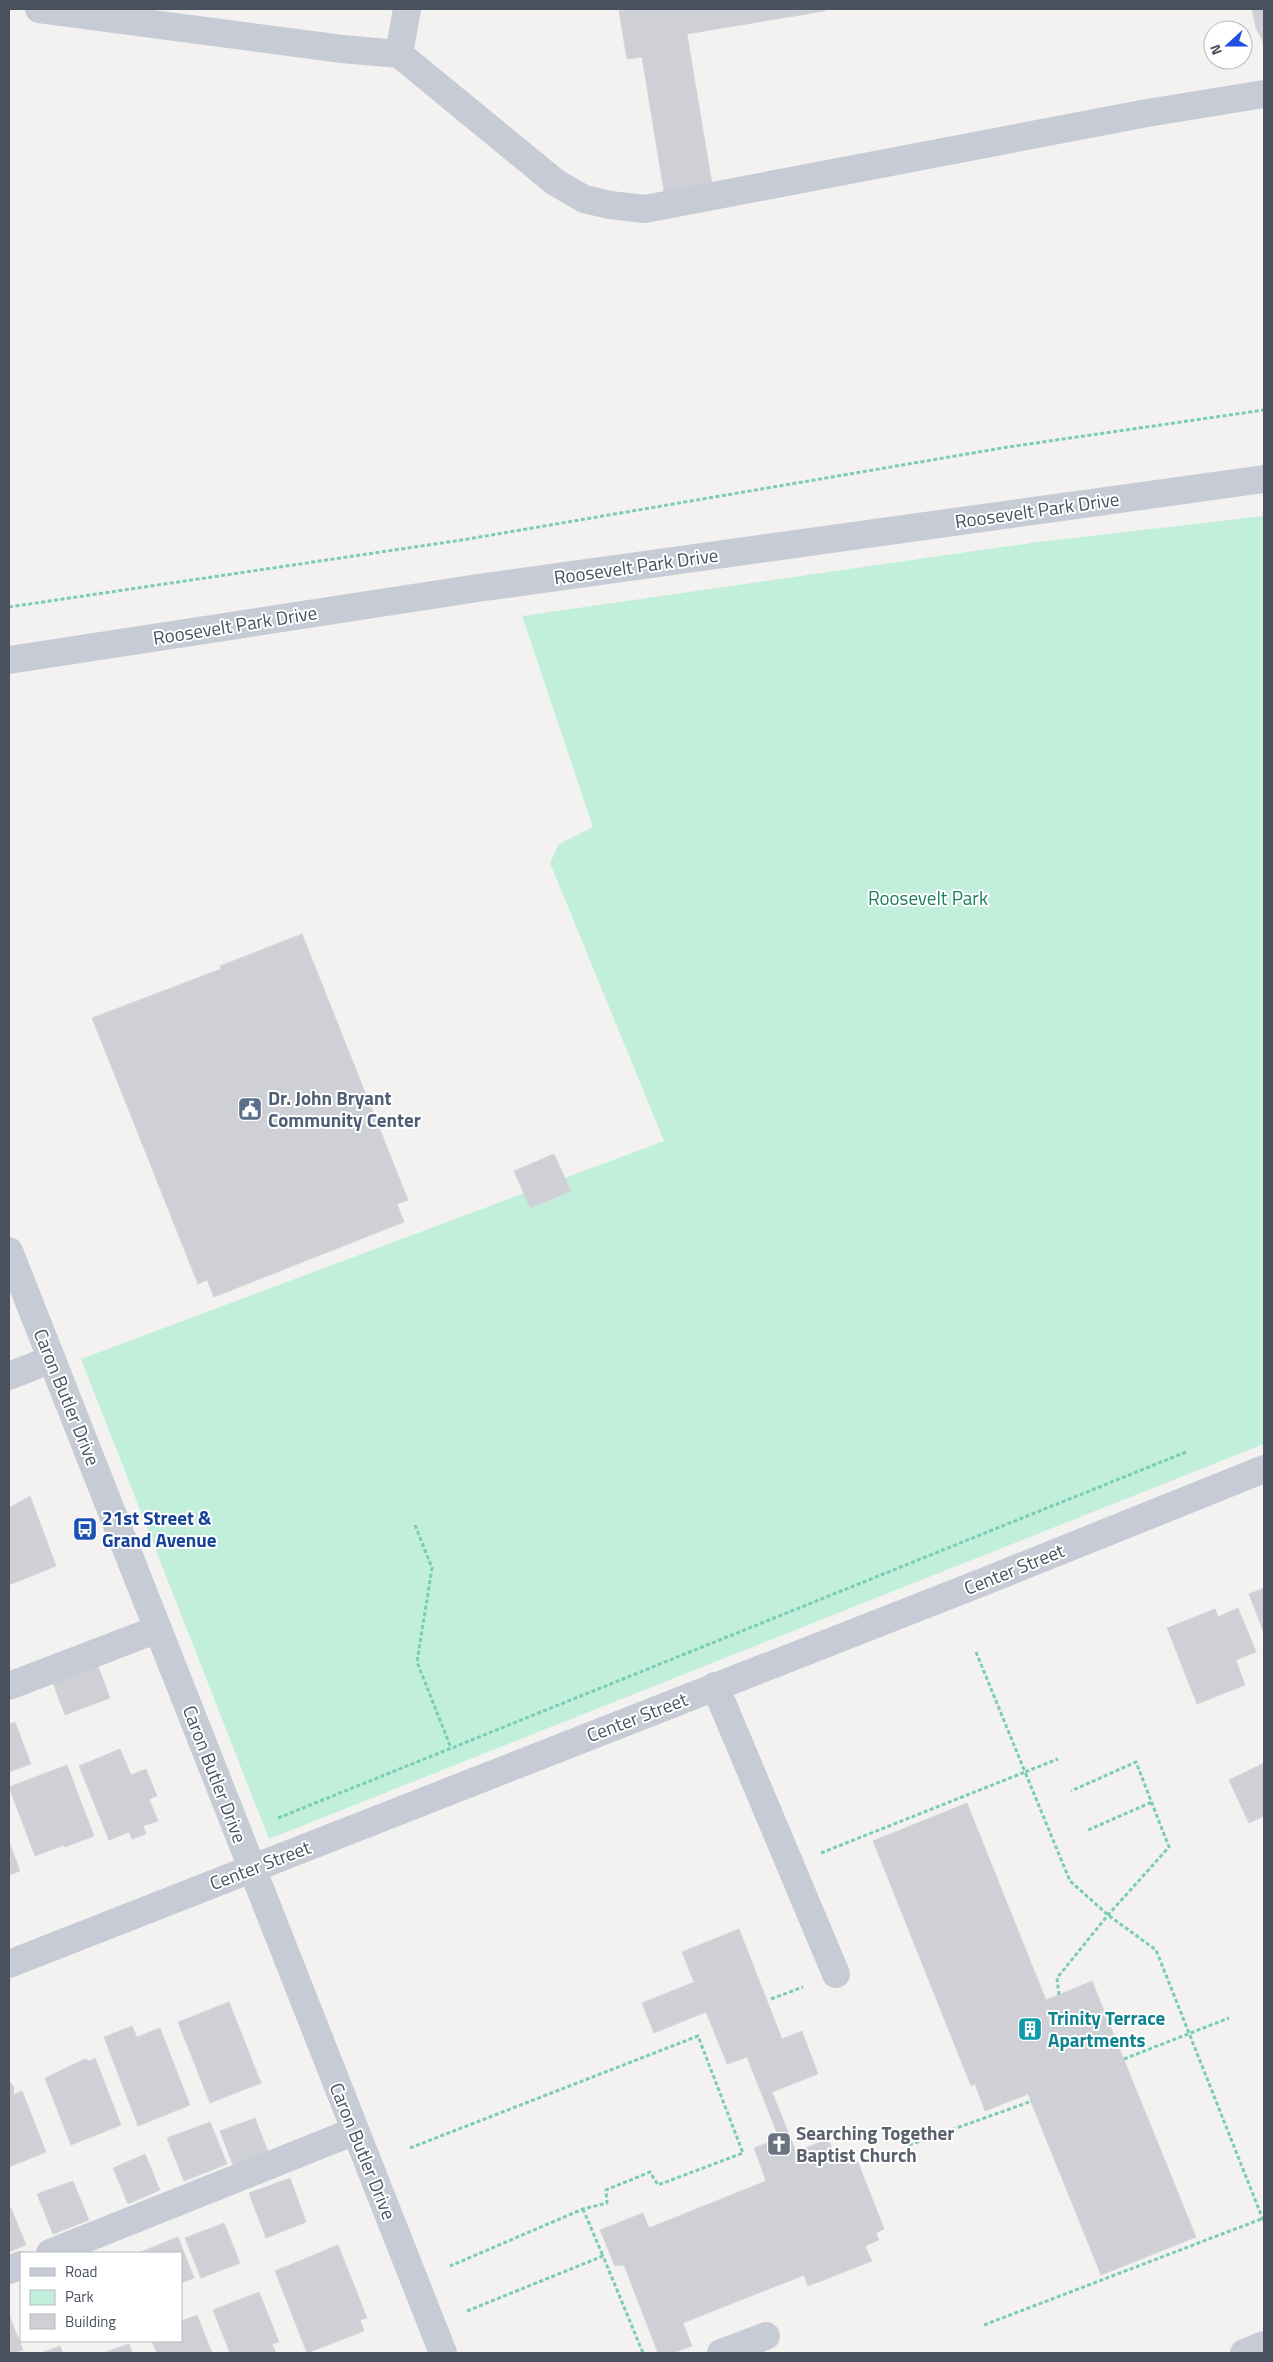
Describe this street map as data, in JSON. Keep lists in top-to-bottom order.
{
  "streets": {
    "street": ["Roosevelt Park Drive", "Caron Butler Drive", "Center Street"]
  },
  "crossings": [
    ["Caron Butler Drive", "Center Street"]
  ],
  "parks": ["Roosevelt Park"],
  "places": {
    "public building": ["Dr. John Bryant Community Center"],
    "bus stop": ["21st Street & Grand Avenue"],
    "building": ["Trinity Terrace Apartments"],
    "church": ["Searching Together Baptist Church"]
  },
  "legend": ["Road", "Park", "Building"],
  "north": "left"
}
